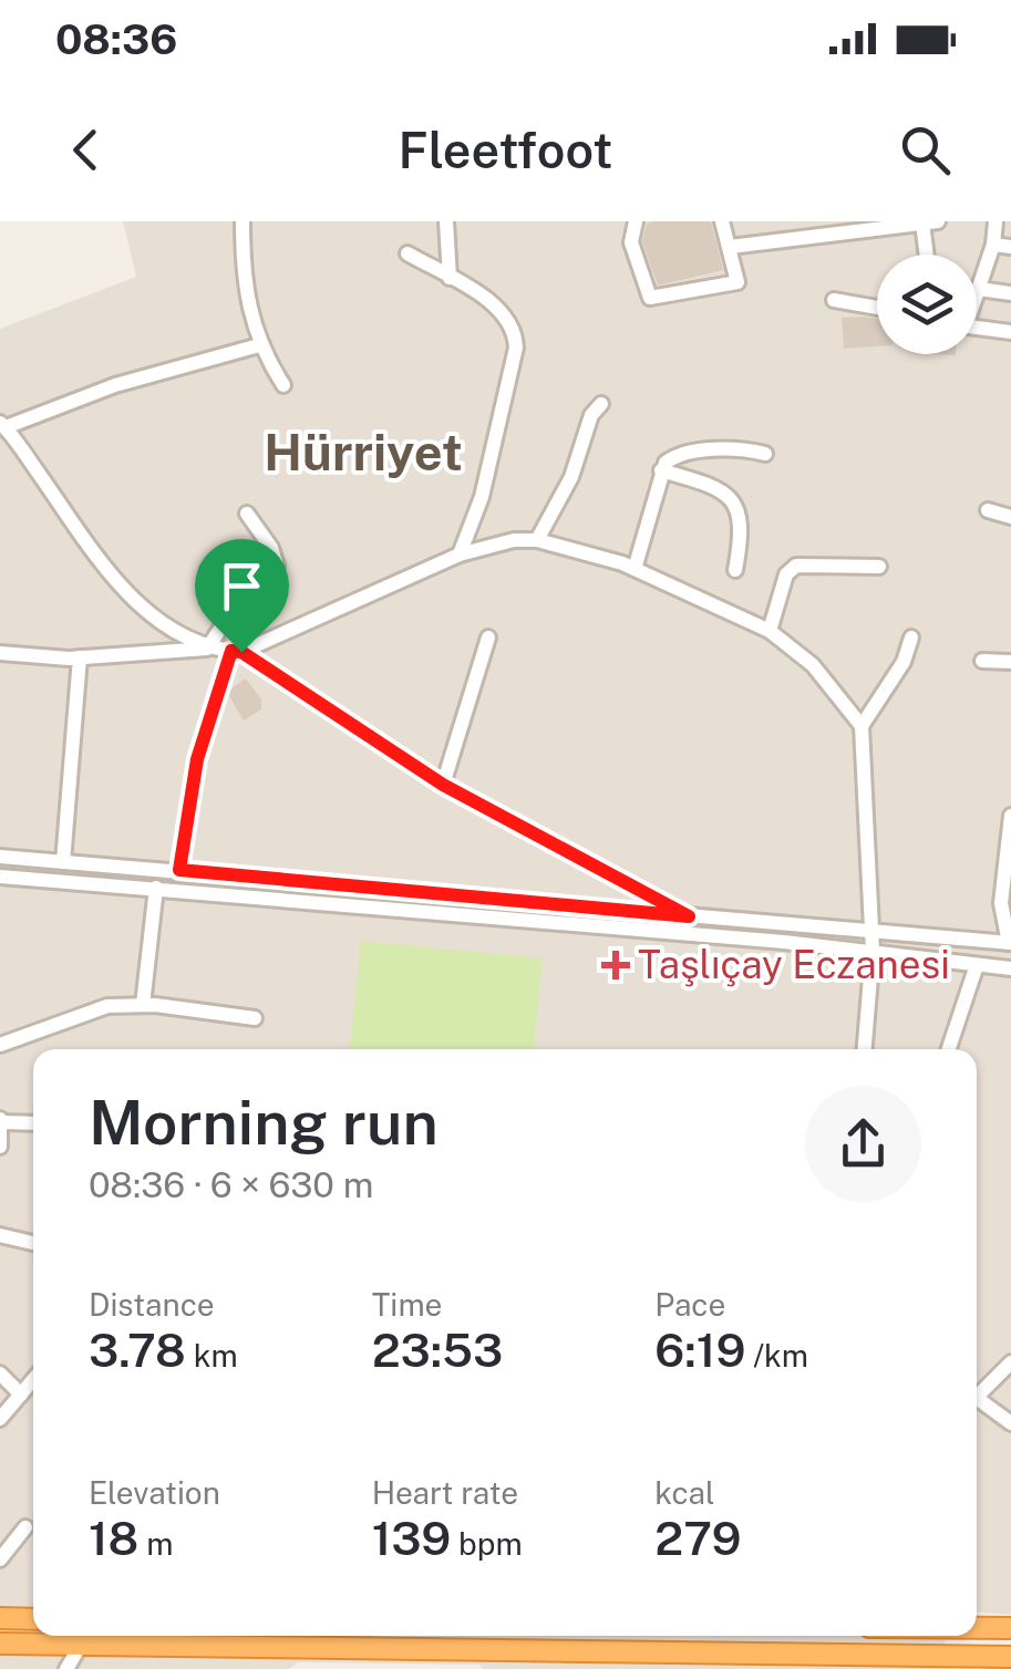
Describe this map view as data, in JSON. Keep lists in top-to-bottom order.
{
  "districts": ["Hürriyet"],
  "places": {
    "health": ["Taşlıçay Eczanesi"]
  },
  "page": {
    "status": "08:36",
    "header": "Fleetfoot",
    "heading": ["Morning run", "08:36 · 6 × 630 m"],
    "stats": [
      ["Distance", "3.78 km"],
      ["Time", "23:53"],
      ["Pace", "6:19 /km"],
      ["Elevation", "18 m"],
      ["Heart rate", "139 bpm"],
      ["kcal", "279"]
    ]
  }
}
